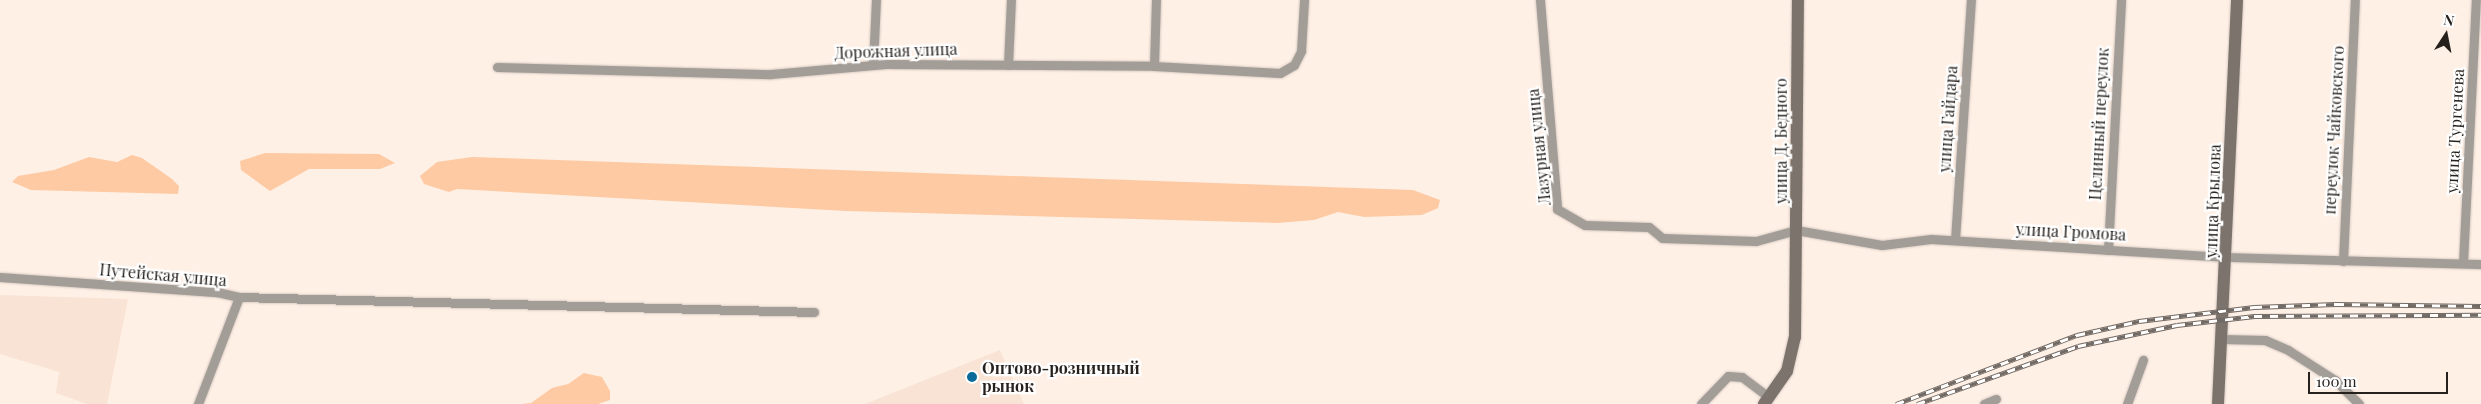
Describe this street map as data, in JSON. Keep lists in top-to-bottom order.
{
  "streets": {
    "street": [
      "Дорожная улица",
      "улица Гайдара",
      "Целинный переулок",
      "переулок Чайковского",
      "улица Тургенева",
      "улица Д. Бедного",
      "Лазурная улица",
      "улица Крылова",
      "улица Громова",
      "Путейская улица"
    ]
  },
  "crossings": [
    ["улица Гайдара", "улица Громова"],
    ["Целинный переулок", "улица Громова"],
    ["переулок Чайковского", "улица Громова"],
    ["улица Тургенева", "улица Громова"],
    ["улица Д. Бедного", "улица Громова"],
    ["Лазурная улица", "улица Громова"],
    ["улица Крылова", "улица Громова"]
  ],
  "places": ["Оптово-розничный рынок"],
  "scale_bar": "100 m",
  "north": "top"
}
